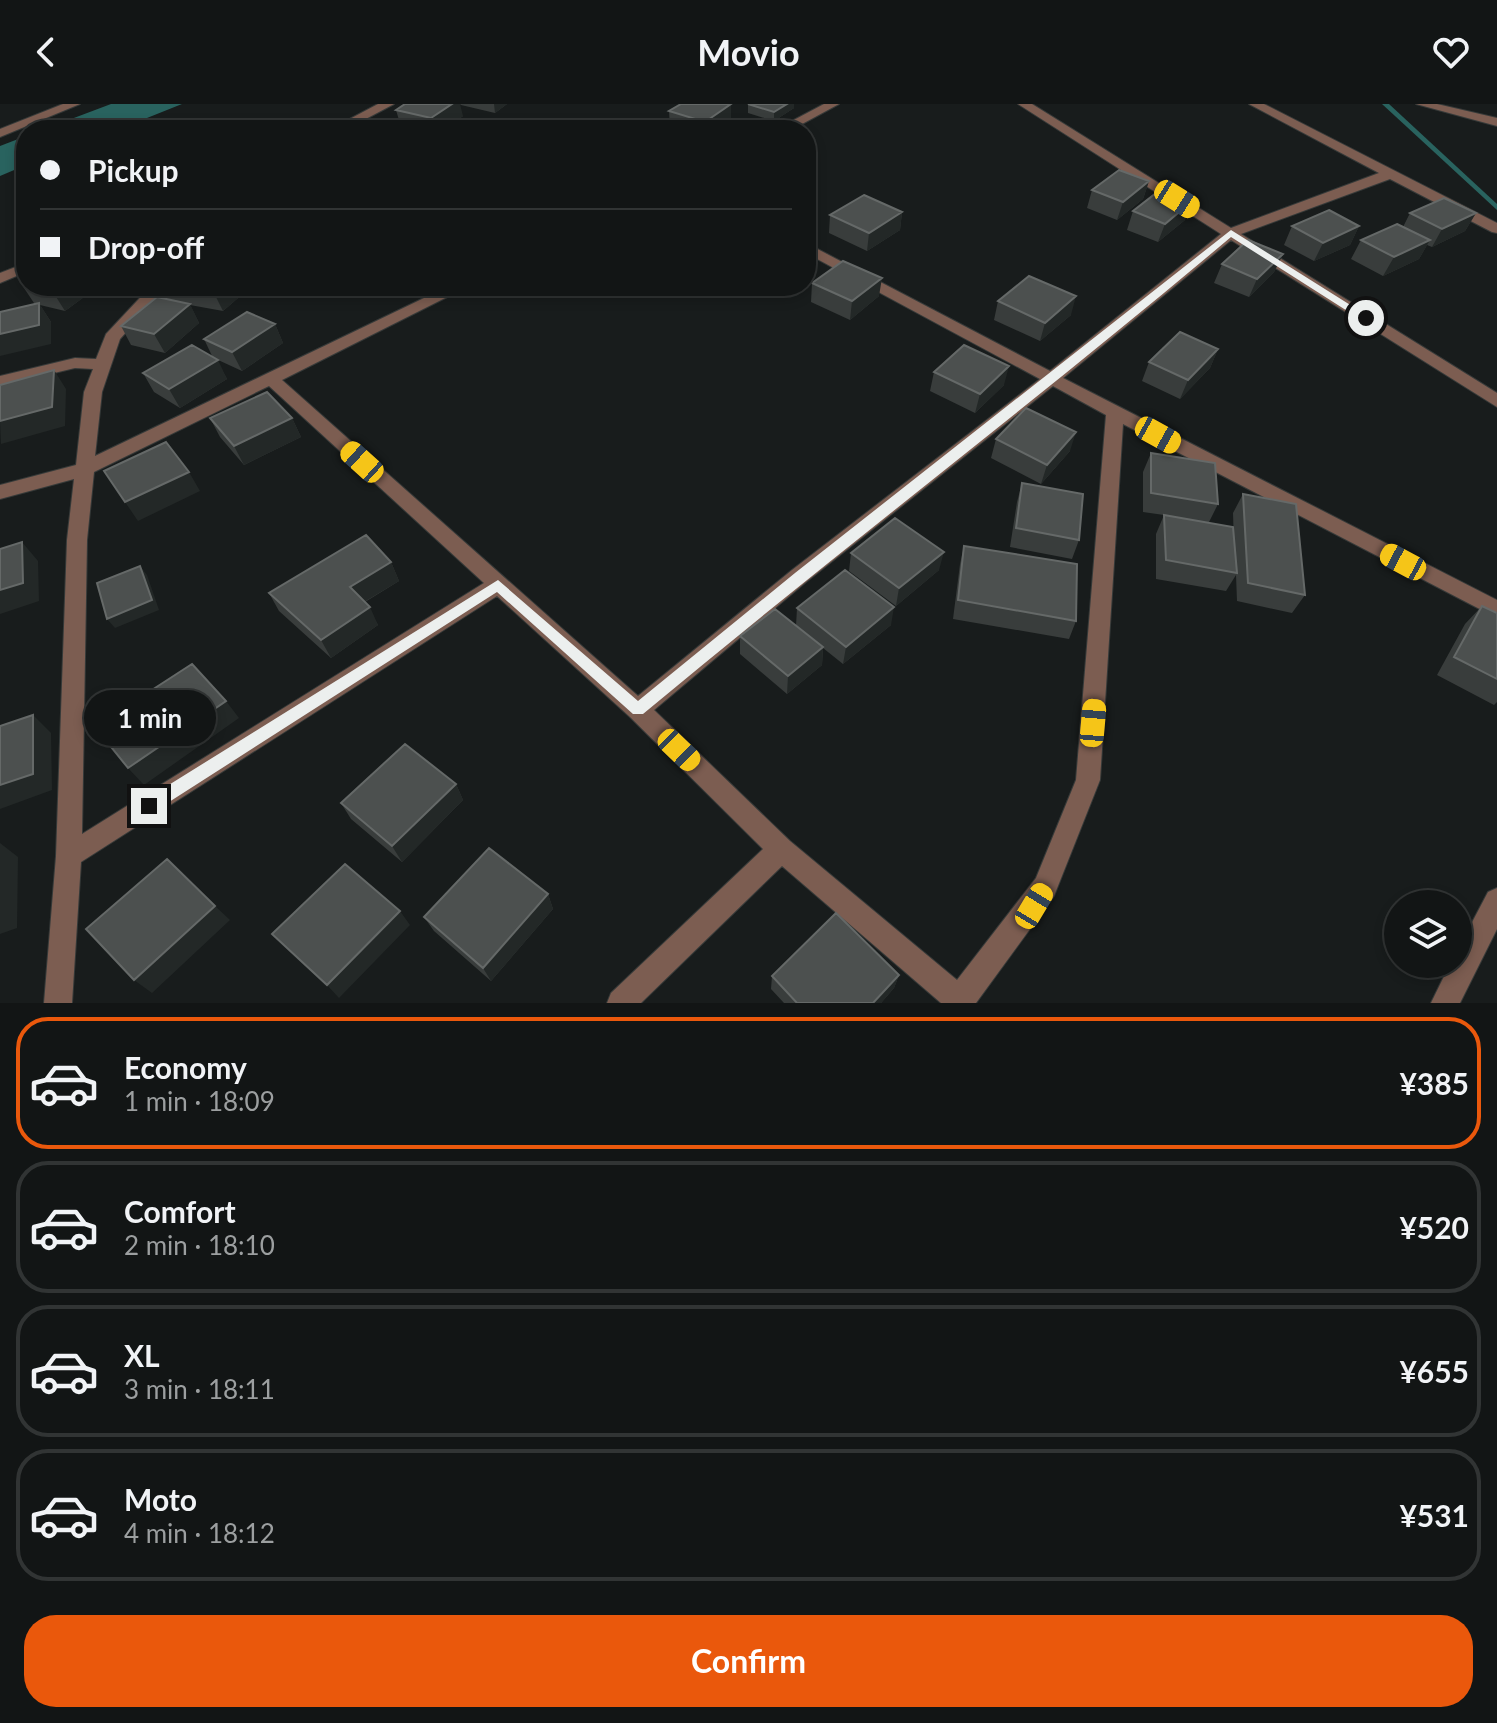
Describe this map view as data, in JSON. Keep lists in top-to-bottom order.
{
  "page": {
    "header": "Movio",
    "banner": ["Pickup", "Drop-off"],
    "bubble": "1 min",
    "list": [
      {
        "name": "Economy",
        "note": "1 min · 18:09",
        "value": "¥385"
      },
      {
        "name": "Comfort",
        "note": "2 min · 18:10",
        "value": "¥520"
      },
      {
        "name": "XL",
        "note": "3 min · 18:11",
        "value": "¥655"
      },
      {
        "name": "Moto",
        "note": "4 min · 18:12",
        "value": "¥531"
      }
    ],
    "buttons": "Confirm"
  }
}
